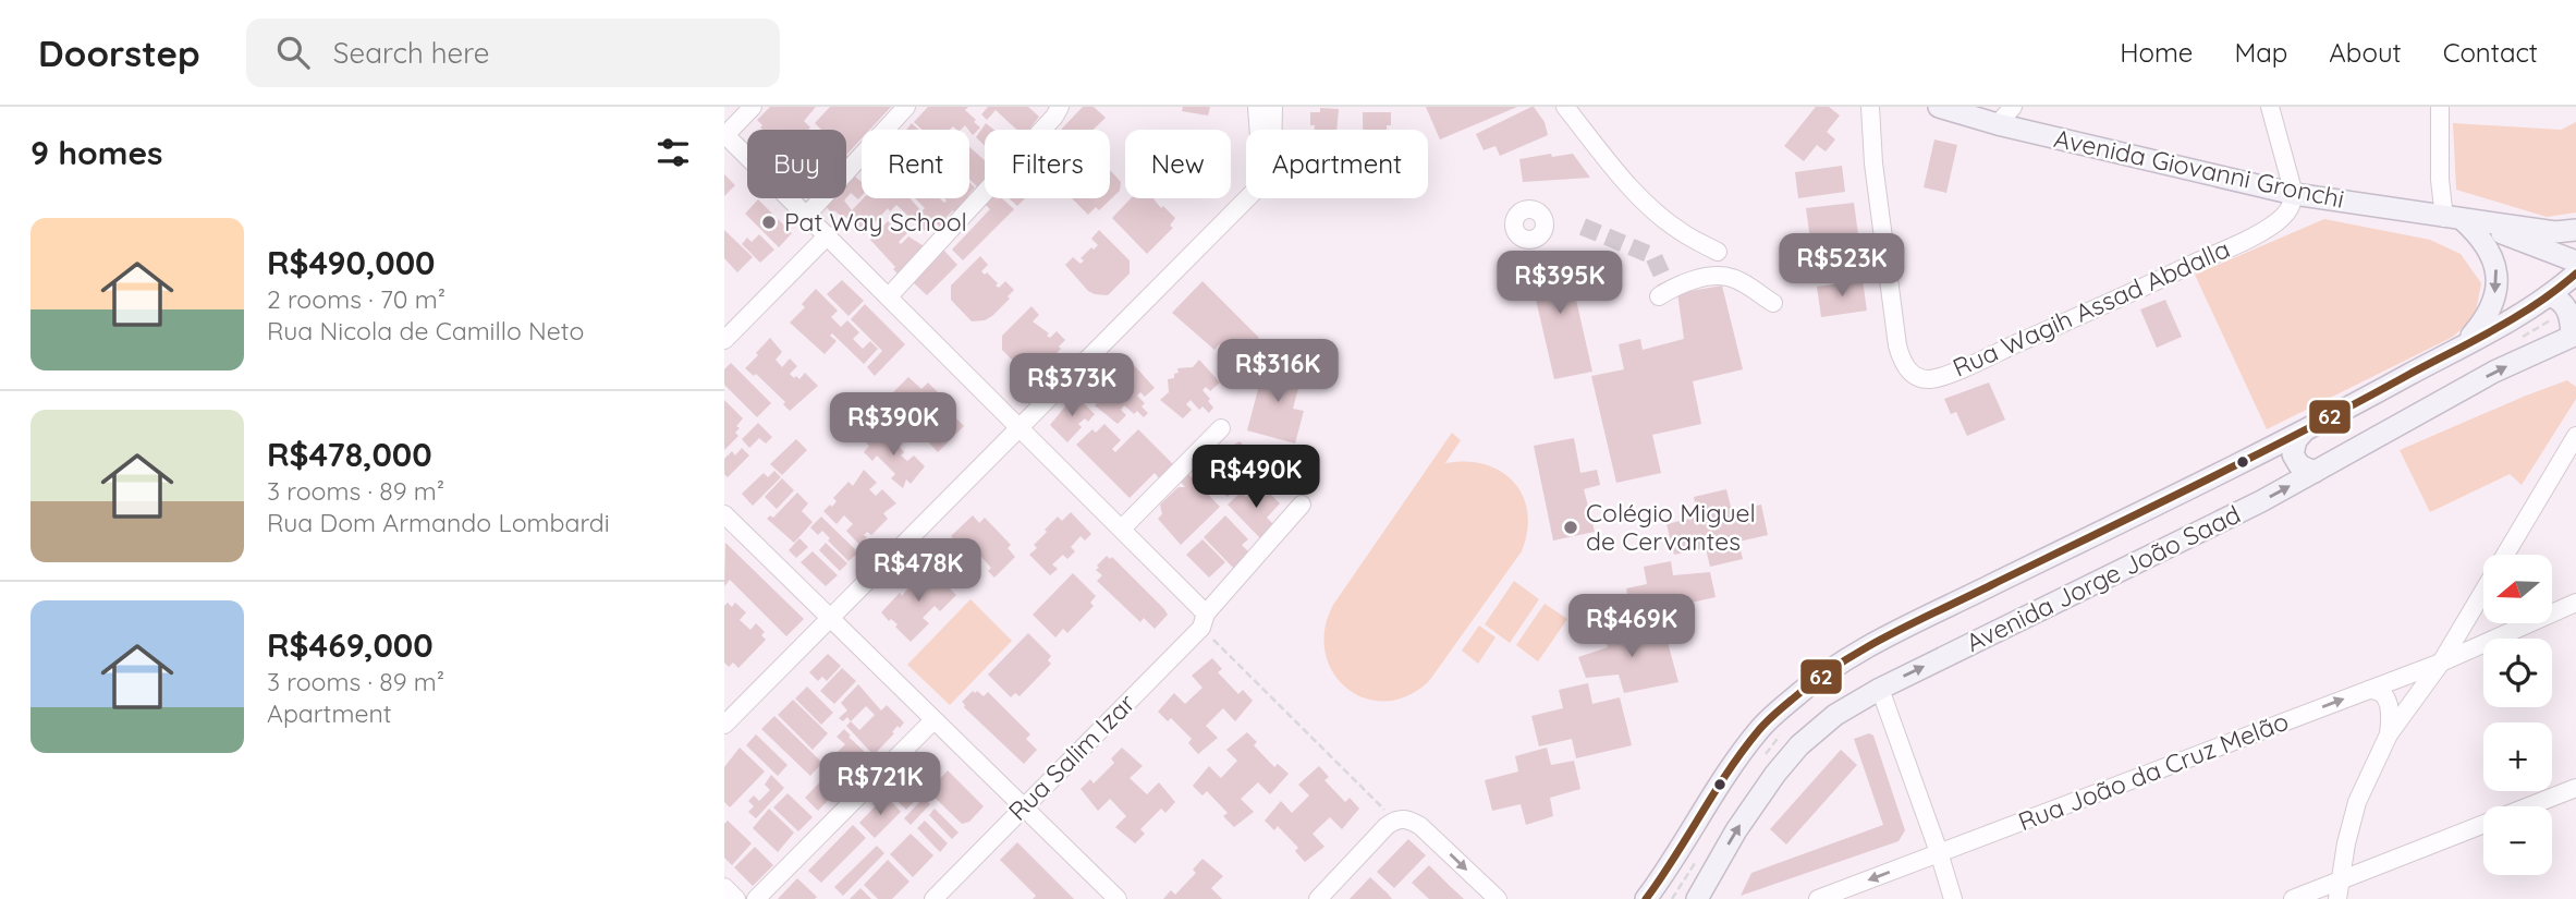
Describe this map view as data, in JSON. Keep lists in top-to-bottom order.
{
  "streets": {
    "main road": ["Avenida Giovanni Gronchi", "Avenida Jorge João Saad"],
    "street": ["Rua Wagih Assad Abdalla", "Rua Salim Izar", "Rua João da Cruz Melão"]
  },
  "crossings": [
    ["Avenida Giovanni Gronchi", "Rua Wagih Assad Abdalla"]
  ],
  "places": ["Pat Way School", "Colégio Miguel de Cervantes"],
  "lines": ["transit line 62"],
  "north": "left",
  "page": {
    "header": "Doorstep",
    "search": "Search here",
    "nav": [
      "Home",
      "Map",
      "About",
      "Contact"
    ],
    "heading": "9 homes",
    "chip": [
      "Buy",
      "Rent",
      "Filters",
      "New",
      "Apartment"
    ],
    "list": [
      {
        "name": "R$490,000",
        "note": "2 rooms · 70 m² · Rua Nicola de Camillo Neto"
      },
      {
        "name": "R$478,000",
        "note": "3 rooms · 89 m² · Rua Dom Armando Lombardi"
      },
      {
        "name": "R$469,000",
        "note": "3 rooms · 89 m² · Apartment"
      }
    ],
    "price": [
      "R$523K",
      "R$395K",
      "R$316K",
      "R$373K",
      "R$390K",
      "R$490K",
      "R$478K",
      "R$469K",
      "R$721K"
    ],
    "map_buttons": ["+", "−"]
  }
}
